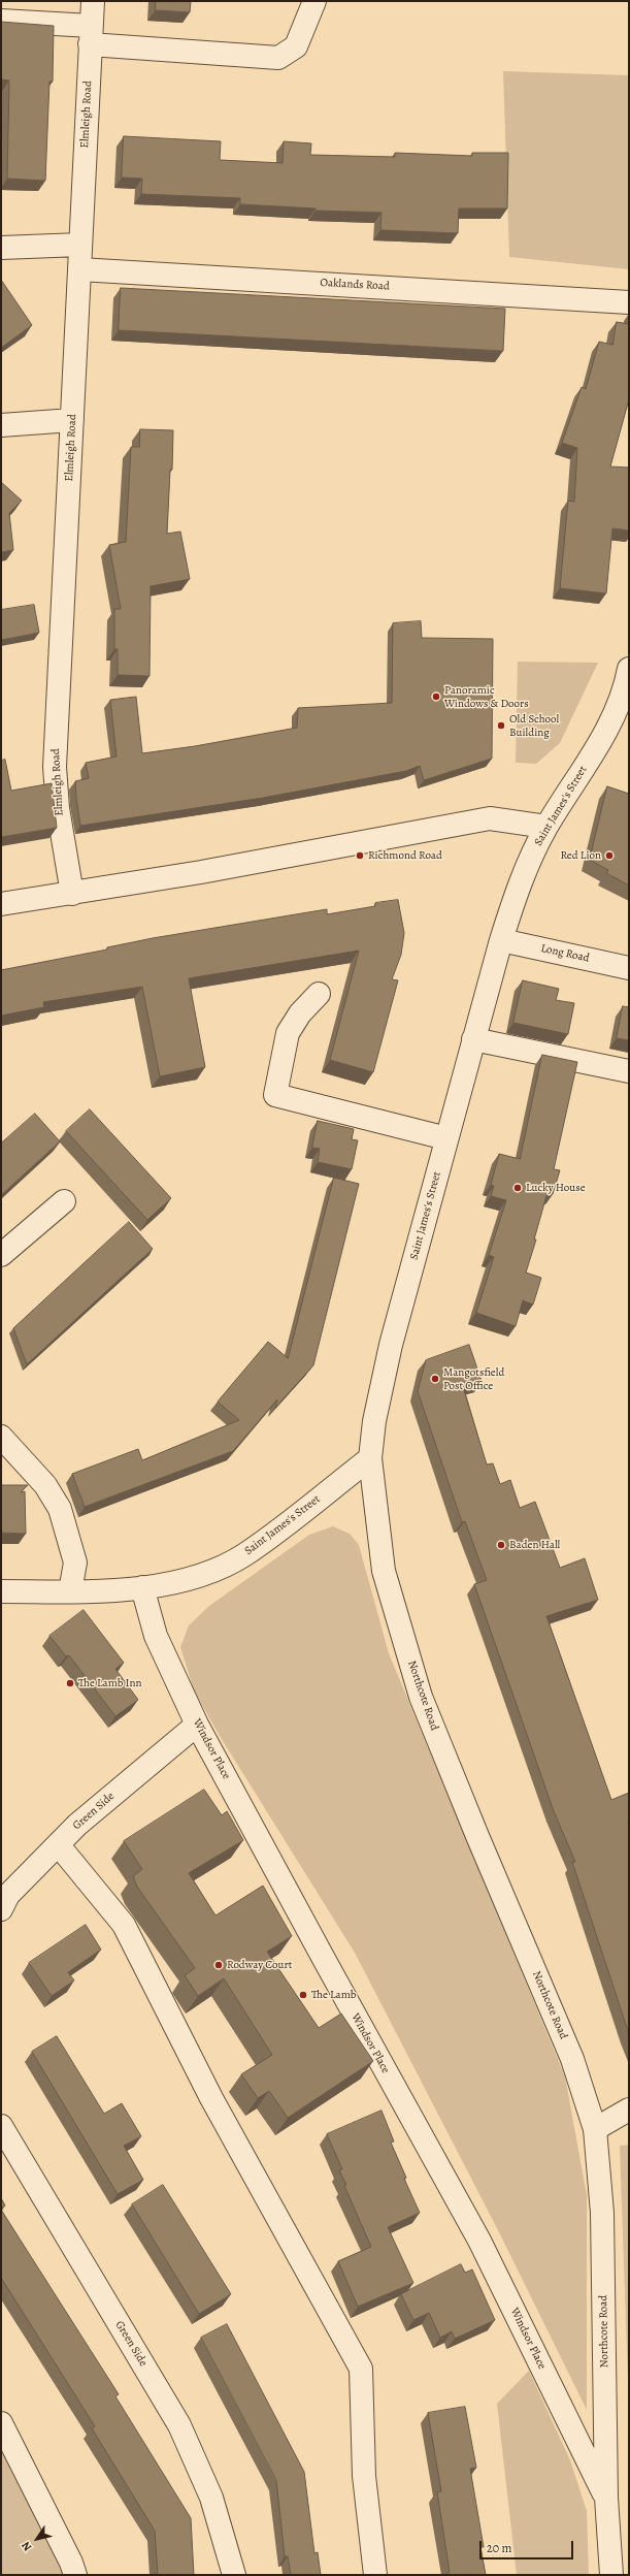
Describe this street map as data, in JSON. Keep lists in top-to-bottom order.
{
  "streets": {
    "street": [
      "Elmleigh Road",
      "Oaklands Road",
      "Saint James's Street",
      "Long Road",
      "Northcote Road",
      "Windsor Place",
      "Green Side"
    ]
  },
  "crossings": [
    ["Elmleigh Road", "Oaklands Road"],
    ["Saint James's Street", "Long Road"],
    ["Saint James's Street", "Northcote Road"],
    ["Saint James's Street", "Windsor Place"],
    ["Northcote Road", "Windsor Place"],
    ["Windsor Place", "Green Side"]
  ],
  "places": [
    "Panoramic Windows & Doors",
    "Old School Building",
    "Richmond Road",
    "Red Lion",
    "Lucky House",
    "Mangotsfield Post Office",
    "Baden Hall",
    "The Lamb Inn",
    "Rodway Court",
    "The Lamb"
  ],
  "scale_bar": "20 m",
  "north": "bottom left"
}
